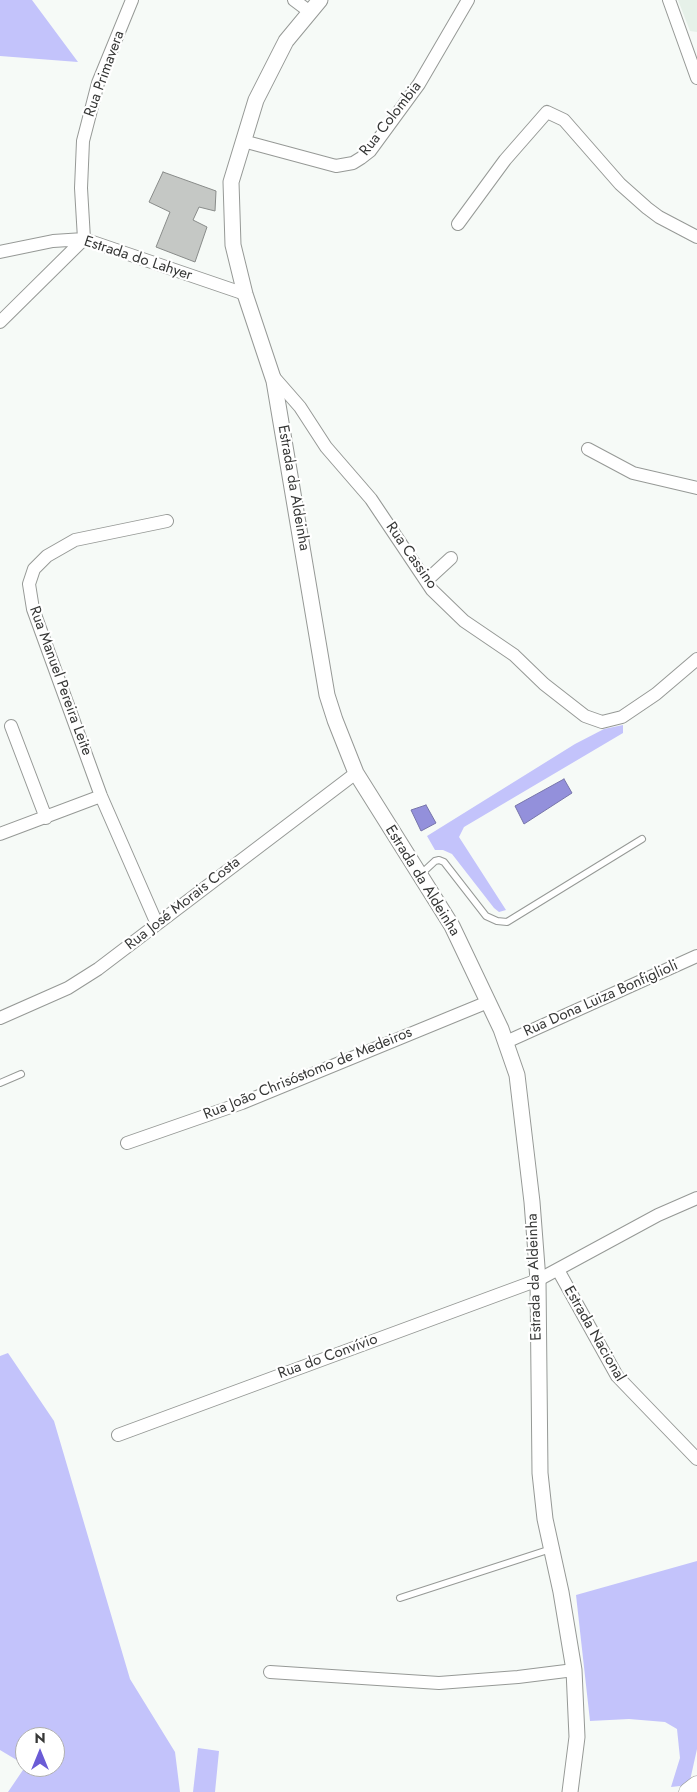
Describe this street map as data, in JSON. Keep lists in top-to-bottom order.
{
  "streets": {
    "street": [
      "Rua Primavera",
      "Rua Colombia",
      "Estrada do Lahyer",
      "Estrada da Aldeinha",
      "Rua Cassino",
      "Rua Manuel Pereira Leite",
      "Rua José Morais Costa",
      "Rua Dona Luiza Bonfiglioli",
      "Rua João Chrisóstomo de Medeiros",
      "Estrada Nacional",
      "Rua do Convívio"
    ]
  },
  "crossings": [
    ["Rua Primavera", "Estrada do Lahyer"],
    ["Rua Colombia", "Estrada da Aldeinha"],
    ["Estrada do Lahyer", "Estrada da Aldeinha"],
    ["Estrada da Aldeinha", "Rua Cassino"],
    ["Estrada da Aldeinha", "Rua José Morais Costa"],
    ["Estrada da Aldeinha", "Rua Dona Luiza Bonfiglioli"],
    ["Estrada da Aldeinha", "Rua João Chrisóstomo de Medeiros"],
    ["Estrada da Aldeinha", "Rua do Convívio"],
    ["Rua Manuel Pereira Leite", "Rua José Morais Costa"],
    ["Estrada Nacional", "Rua do Convívio"]
  ],
  "north": "top"
}
